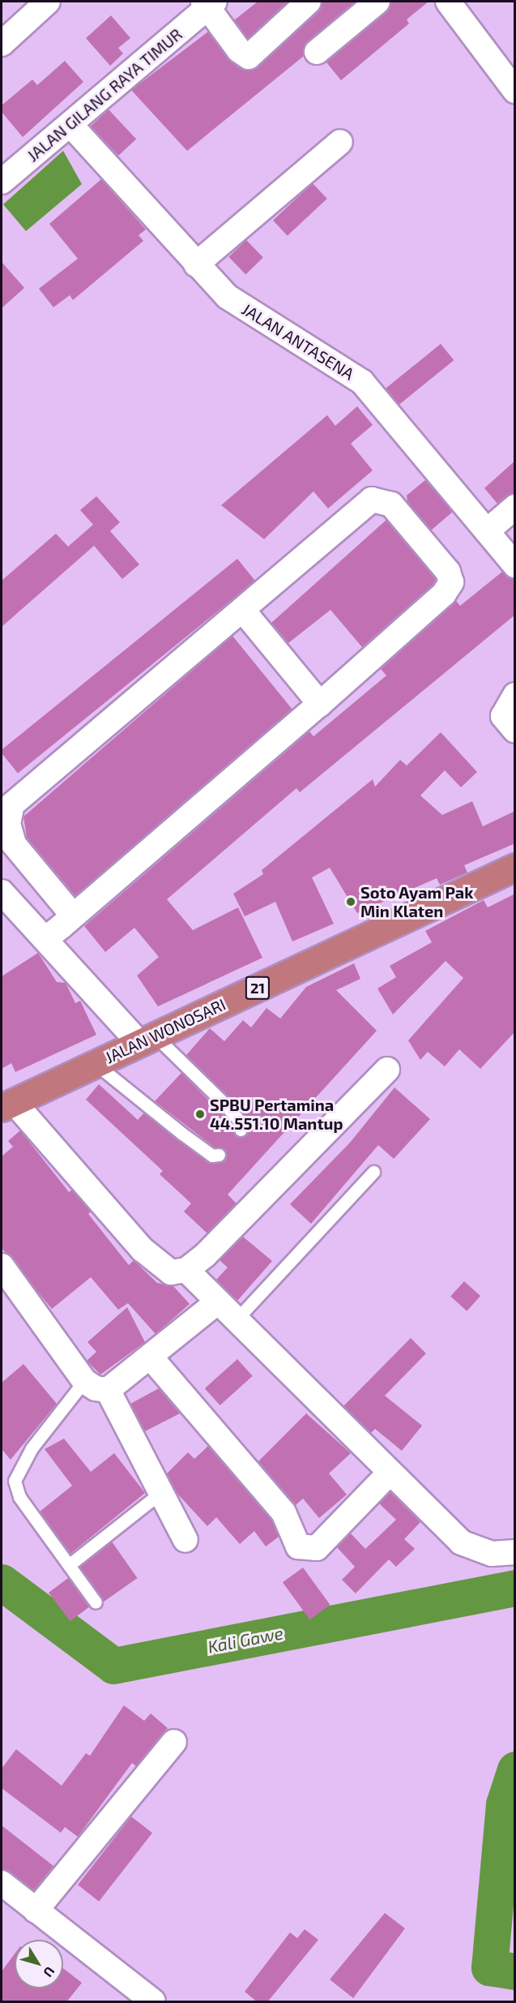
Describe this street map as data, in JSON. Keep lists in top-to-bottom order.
{
  "streets": {
    "highway": ["21", "JALAN WONOSARI"],
    "street": ["JALAN GILANG RAYA TIMUR", "JALAN ANTASENA"]
  },
  "crossings": [
    ["JALAN GILANG RAYA TIMUR", "JALAN ANTASENA"]
  ],
  "water": ["Kali Gawe"],
  "places": ["Soto Ayam Pak Min Klaten", "SPBU Pertamina 44.551.10 Mantup"],
  "north": "bottom right"
}
